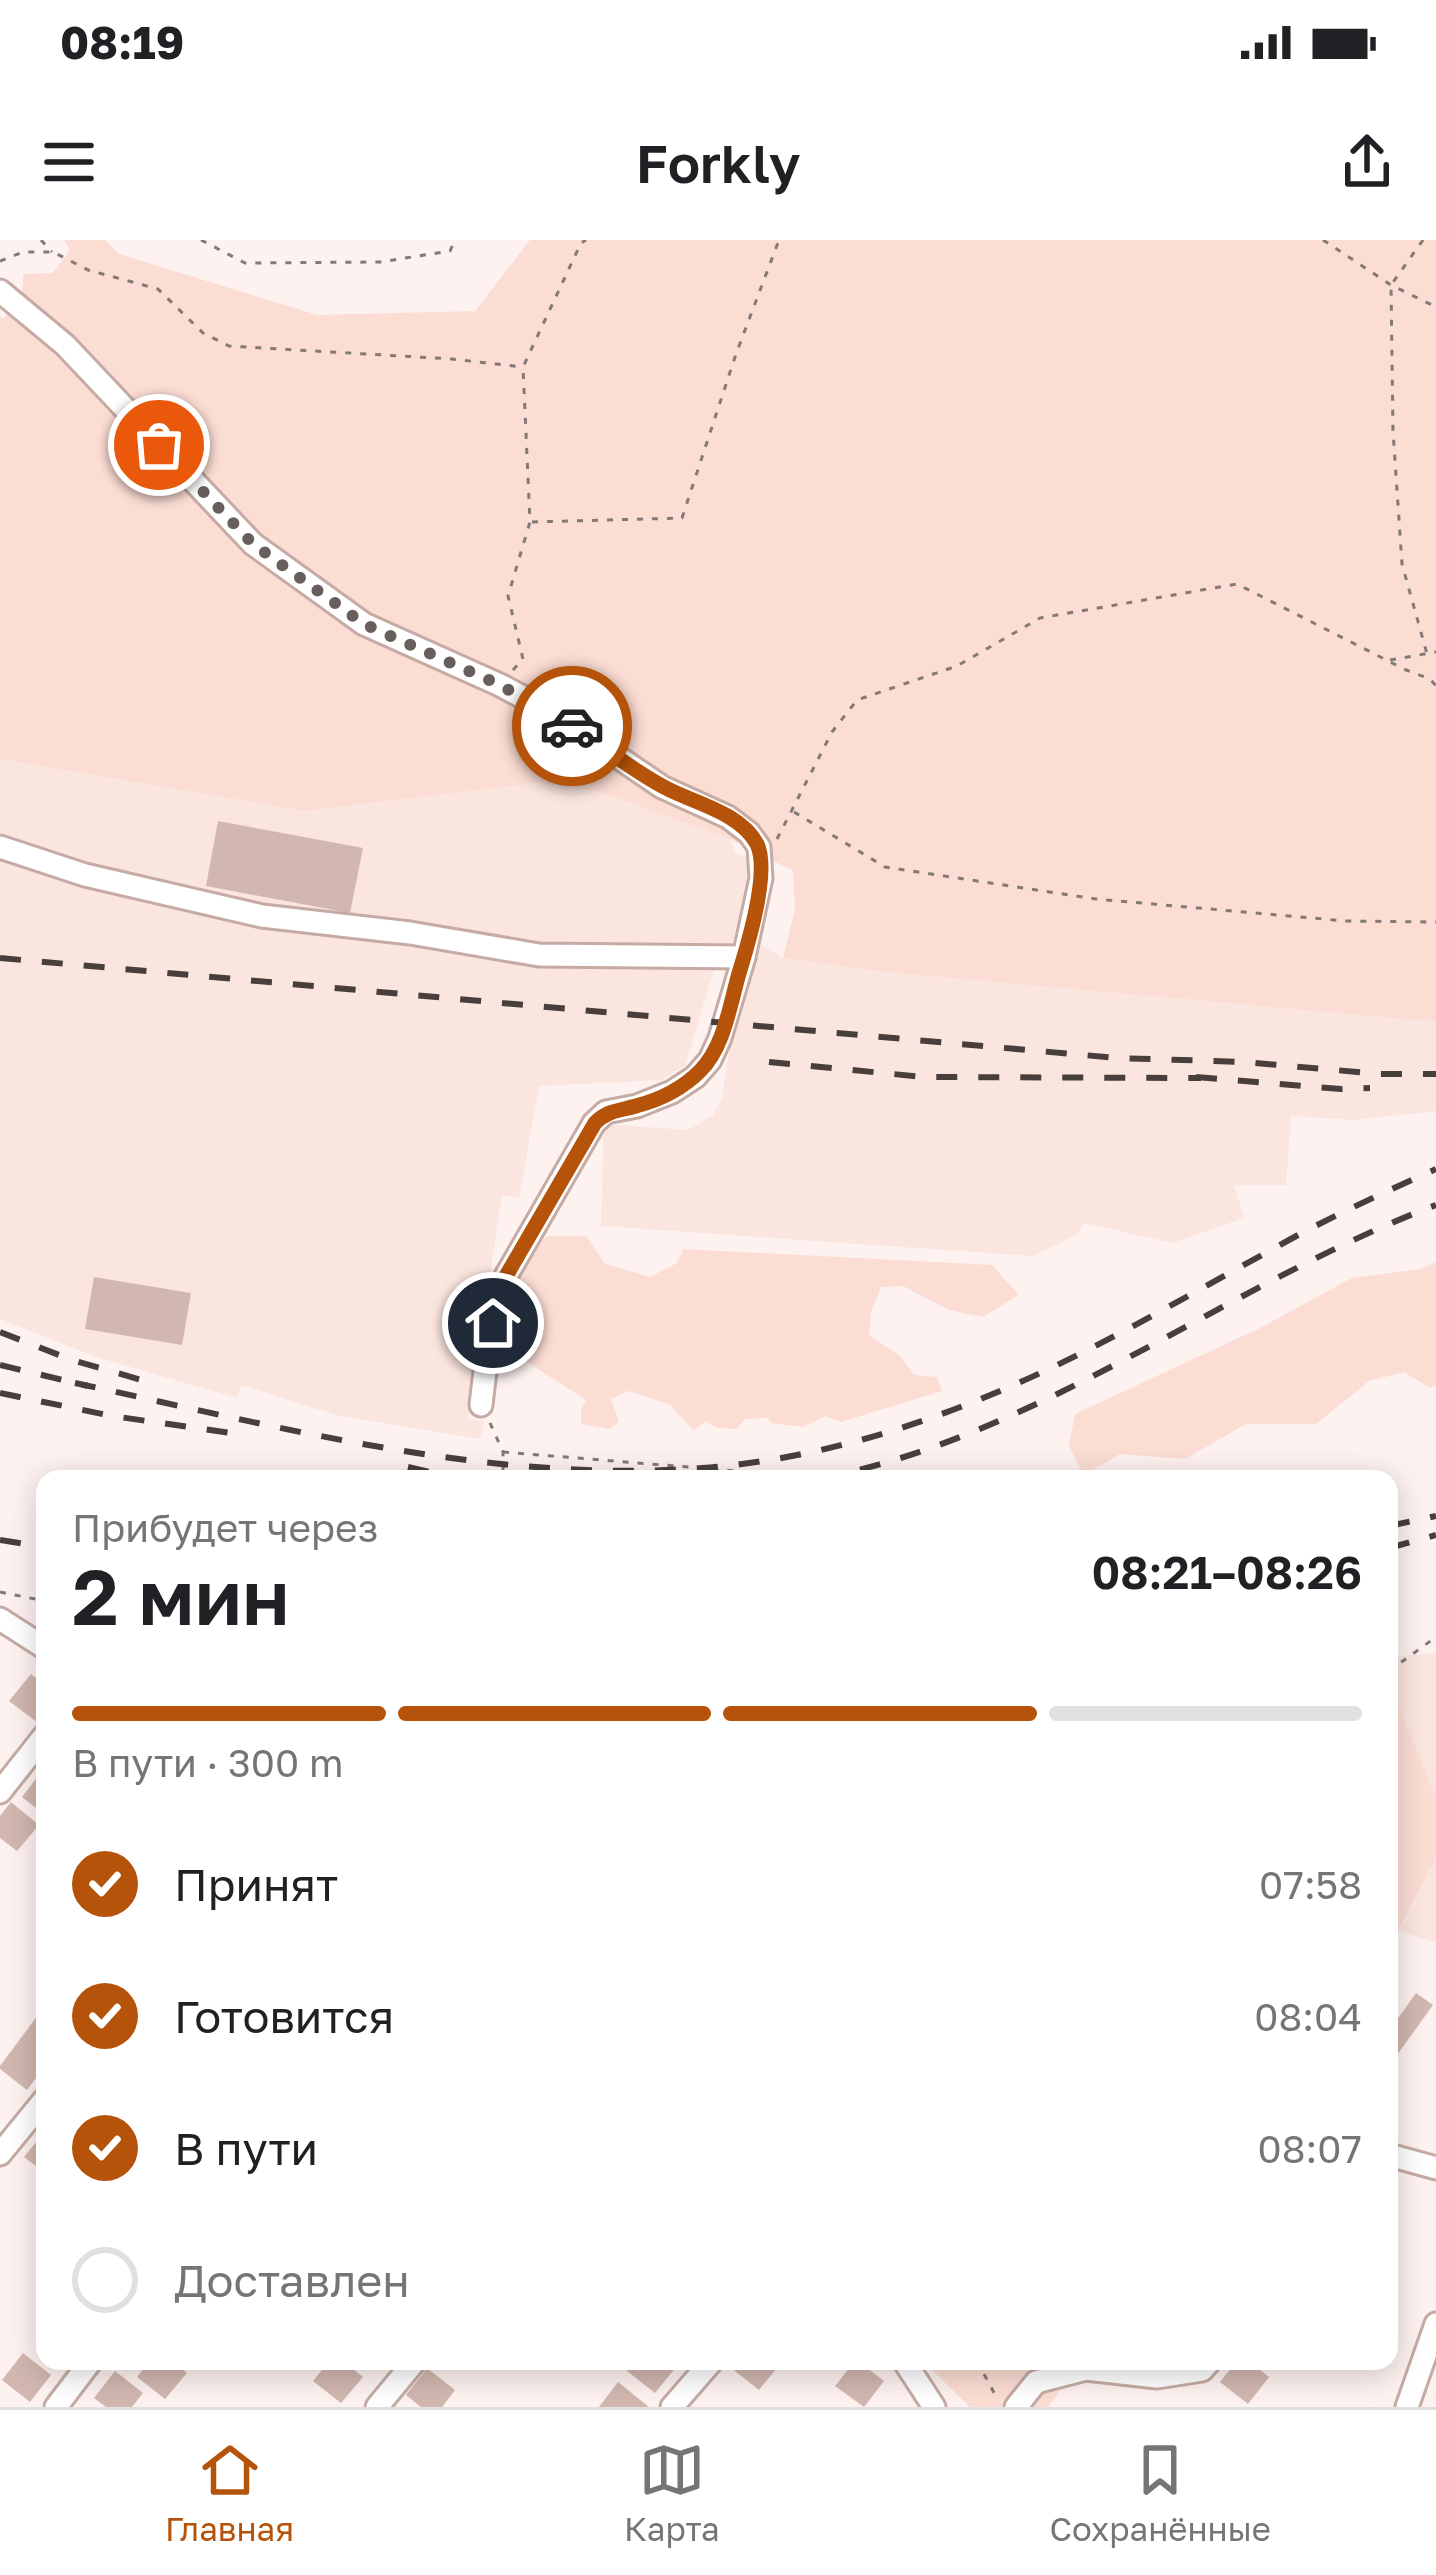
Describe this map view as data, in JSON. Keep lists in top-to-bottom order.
{
  "page": {
    "status": "08:19",
    "header": "Forkly",
    "heading": ["2 мин", "Прибудет через", "08:21–08:26"],
    "bar": "В пути · 300 m",
    "list": [
      ["Принят", "07:58"],
      ["Готовится", "08:04"],
      ["В пути", "08:07"],
      "Доставлен"
    ],
    "tabs": ["Главная", "Карта", "Сохранённые"]
  }
}
